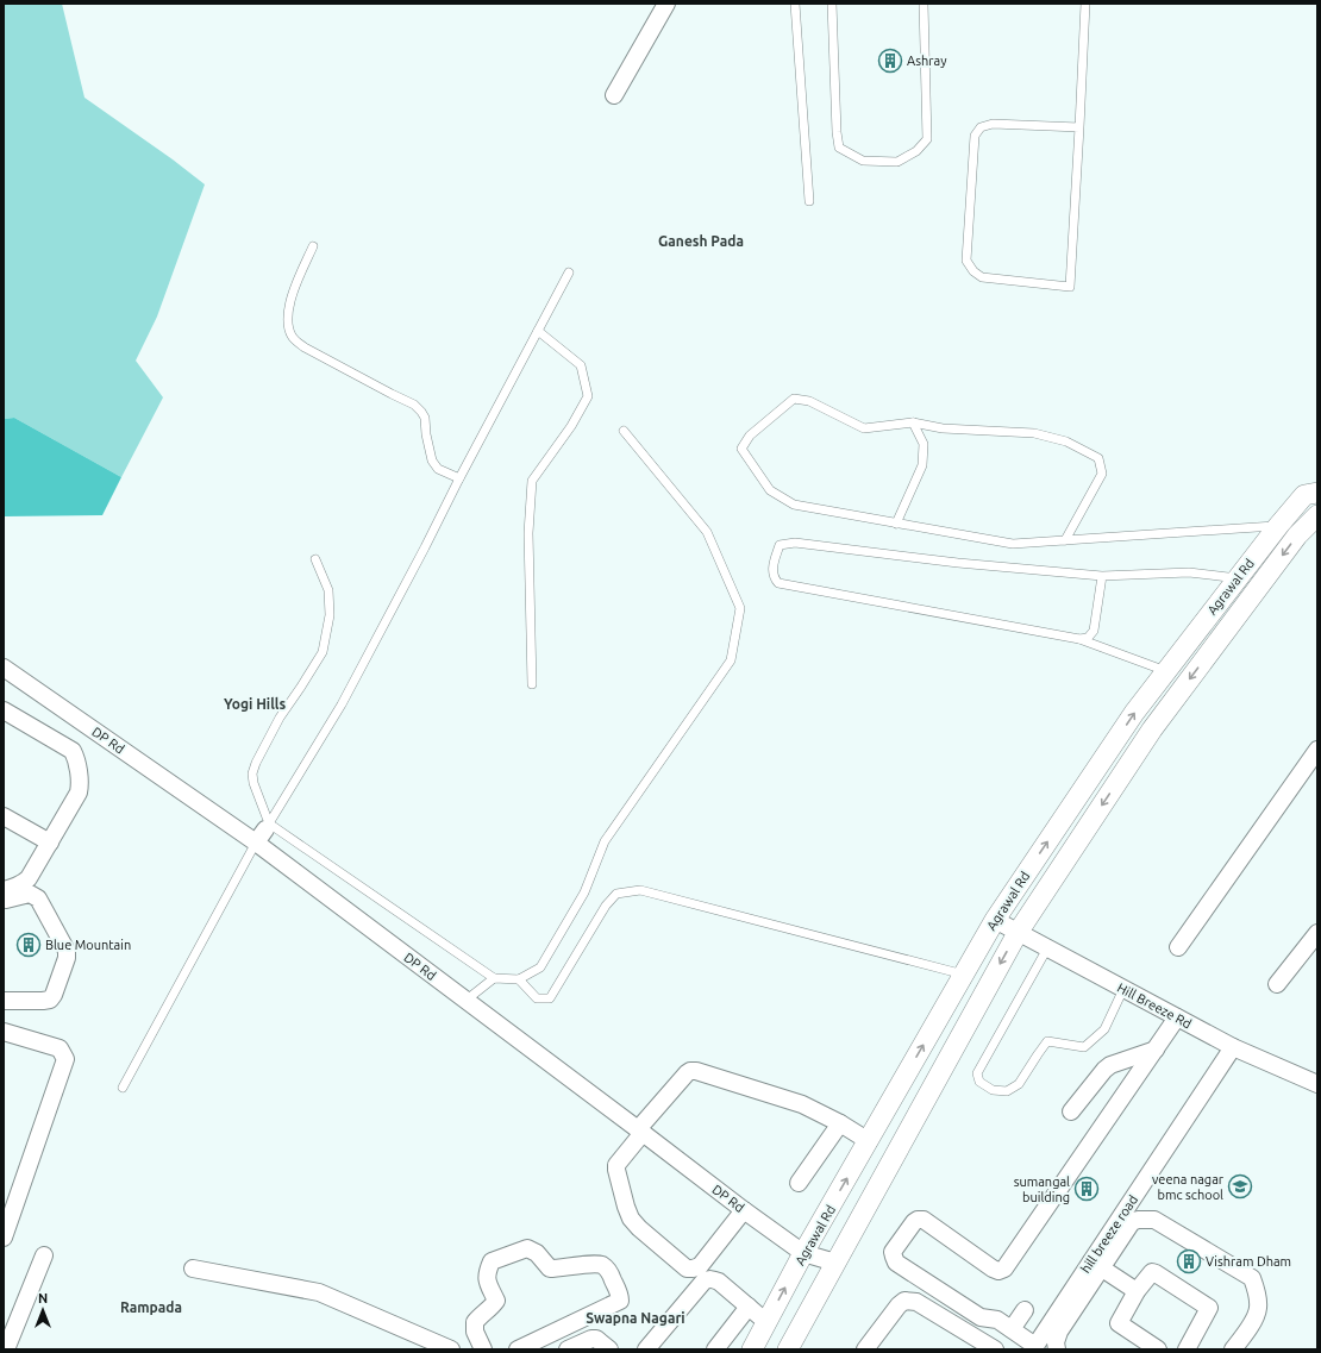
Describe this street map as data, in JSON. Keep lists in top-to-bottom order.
{
  "streets": {
    "street": [
      "Agrawal Rd",
      "DP Rd",
      "Hill Breeze Rd",
      "hill breeze road"
    ]
  },
  "crossings": [
    ["Agrawal Rd", "DP Rd"],
    ["Agrawal Rd", "Hill Breeze Rd"],
    ["Hill Breeze Rd", "hill breeze road"]
  ],
  "districts": [
    "Ganesh Pada",
    "Yogi Hills",
    "Rampada",
    "Swapna Nagari"
  ],
  "places": {
    "building": [
      "Ashray",
      "Blue Mountain",
      "sumangal building",
      "Vishram Dham"
    ],
    "school or university": ["veena nagar bmc school"]
  },
  "north": "top"
}
